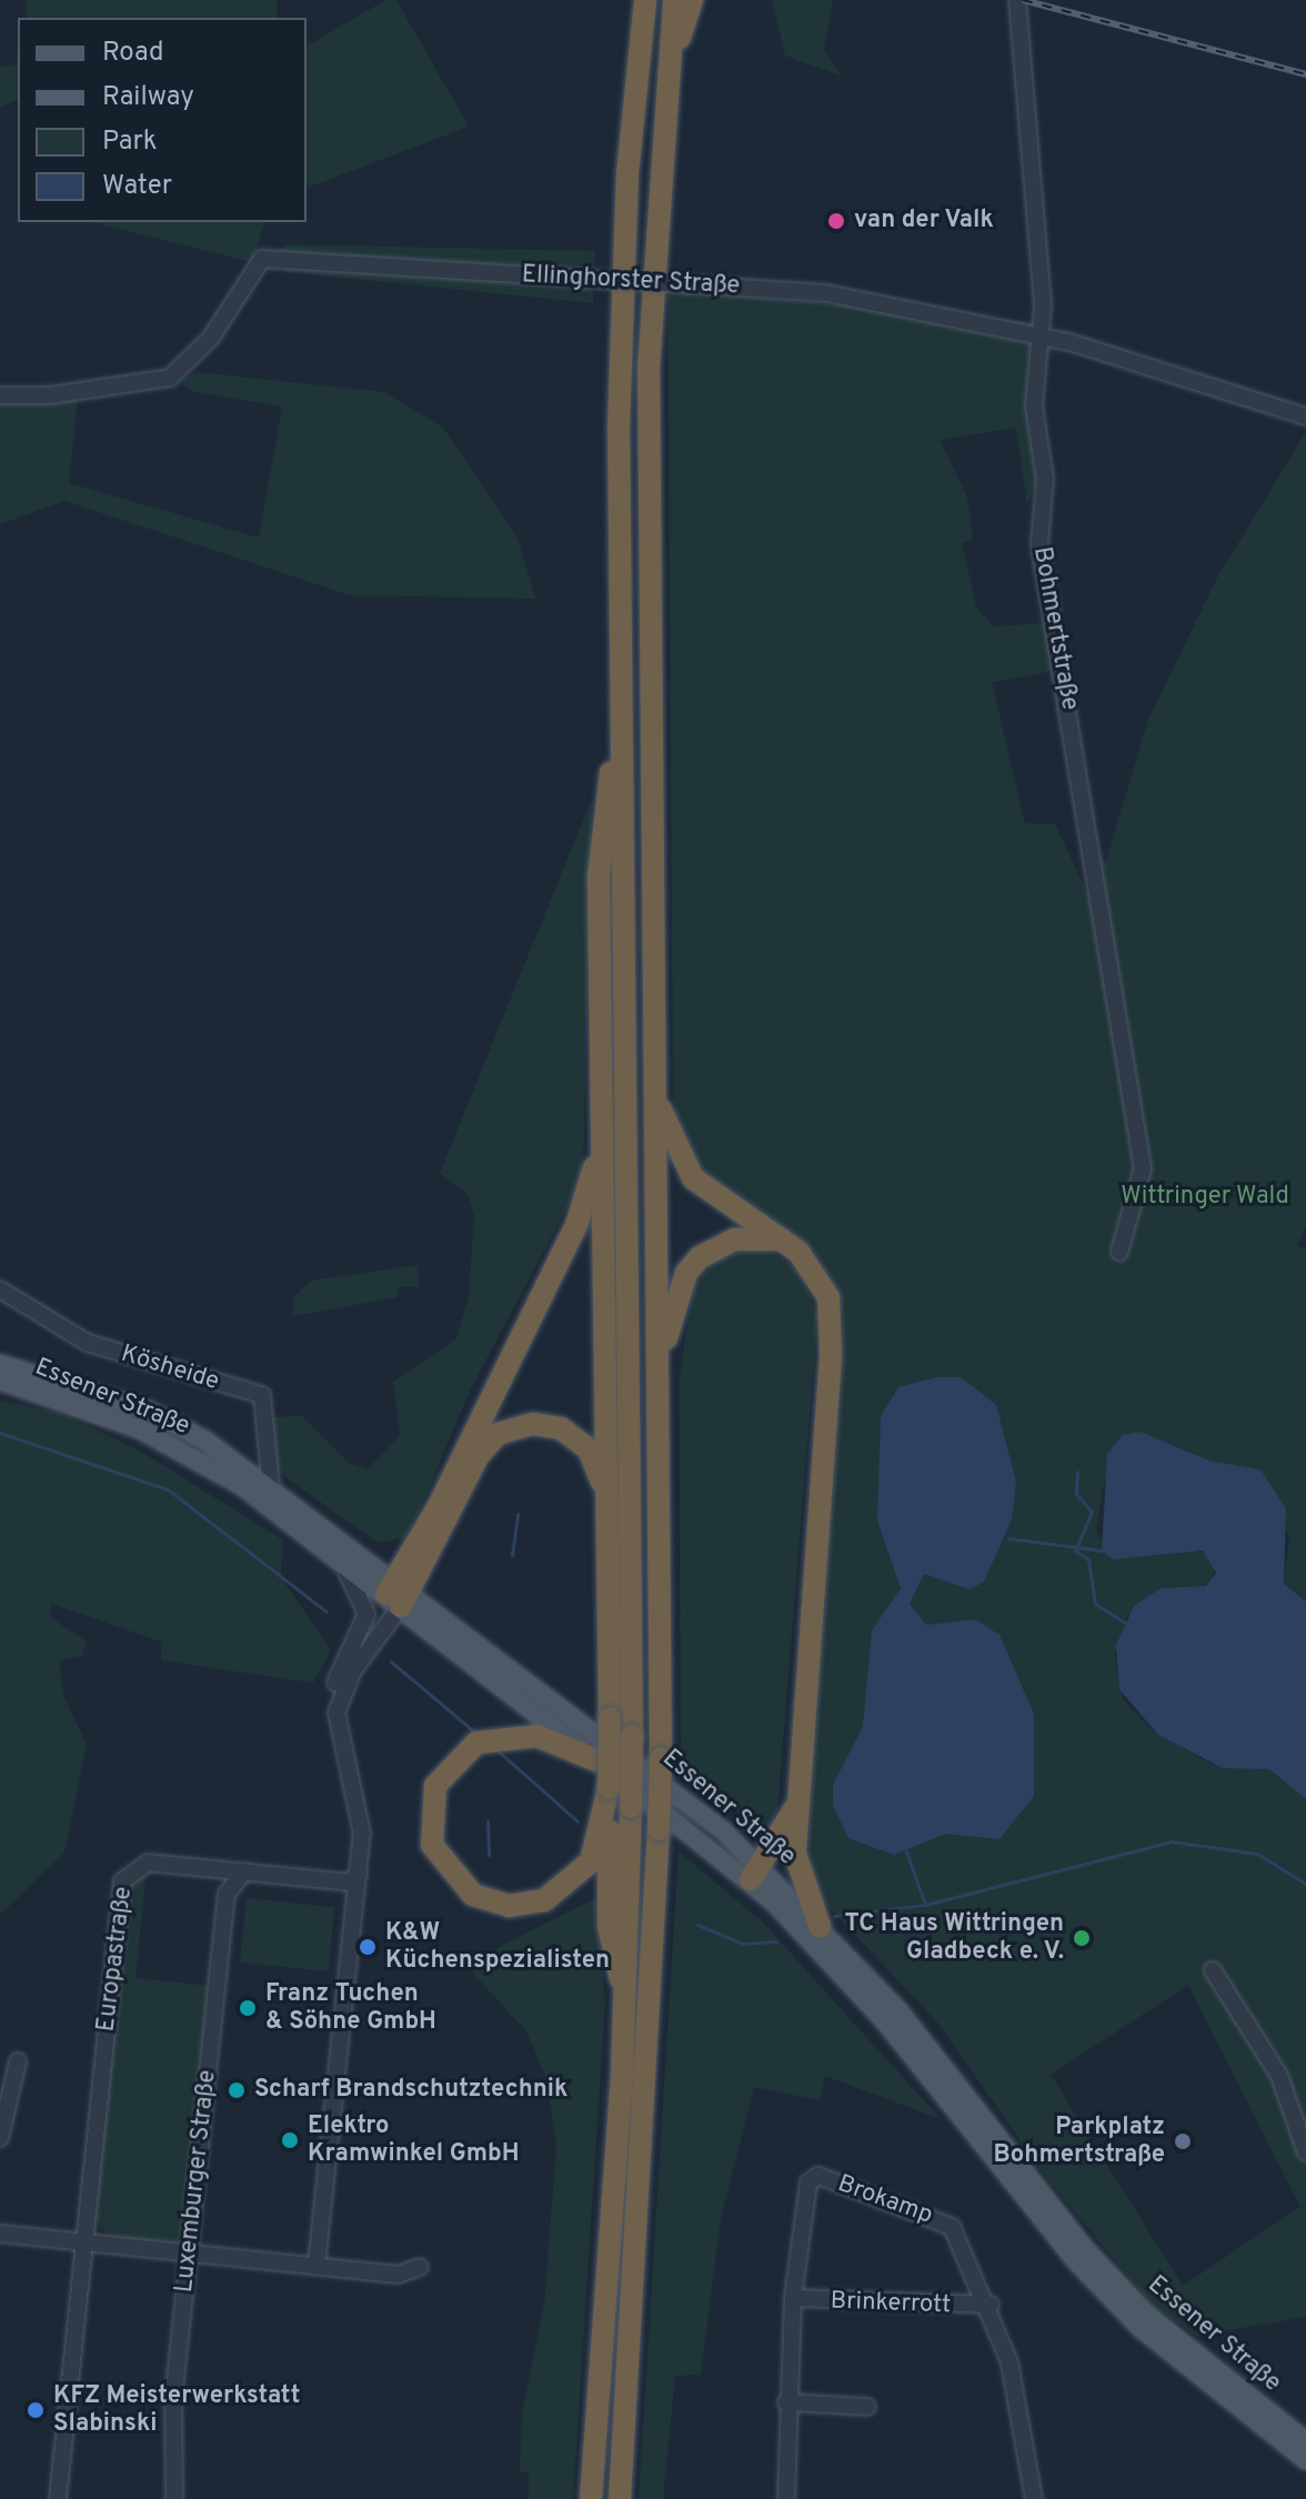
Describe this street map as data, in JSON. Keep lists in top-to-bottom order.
{
  "streets": {
    "main road": ["Essener Straße"],
    "street": [
      "Ellinghorster Straße",
      "Bohmertstraße",
      "Kösheide",
      "Europastraße",
      "Luxemburger Straße",
      "Brokamp",
      "Brinkerrott"
    ]
  },
  "crossings": [
    ["Ellinghorster Straße", "Bohmertstraße"],
    ["Kösheide", "Essener Straße"],
    ["Europastraße", "Luxemburger Straße"],
    ["Brokamp", "Brinkerrott"]
  ],
  "parks": ["Wittringer Wald"],
  "places": [
    "van der Valk",
    "TC Haus Wittringen Gladbeck e. V.",
    "K&W Küchenspezialisten",
    "Franz Tuchen & Söhne GmbH",
    "Scharf Brandschutztechnik",
    "Elektro Kramwinkel GmbH",
    "Parkplatz Bohmertstraße",
    "KFZ Meisterwerkstatt Slabinski"
  ],
  "legend": [
    "Road",
    "Railway",
    "Park",
    "Water"
  ]
}
